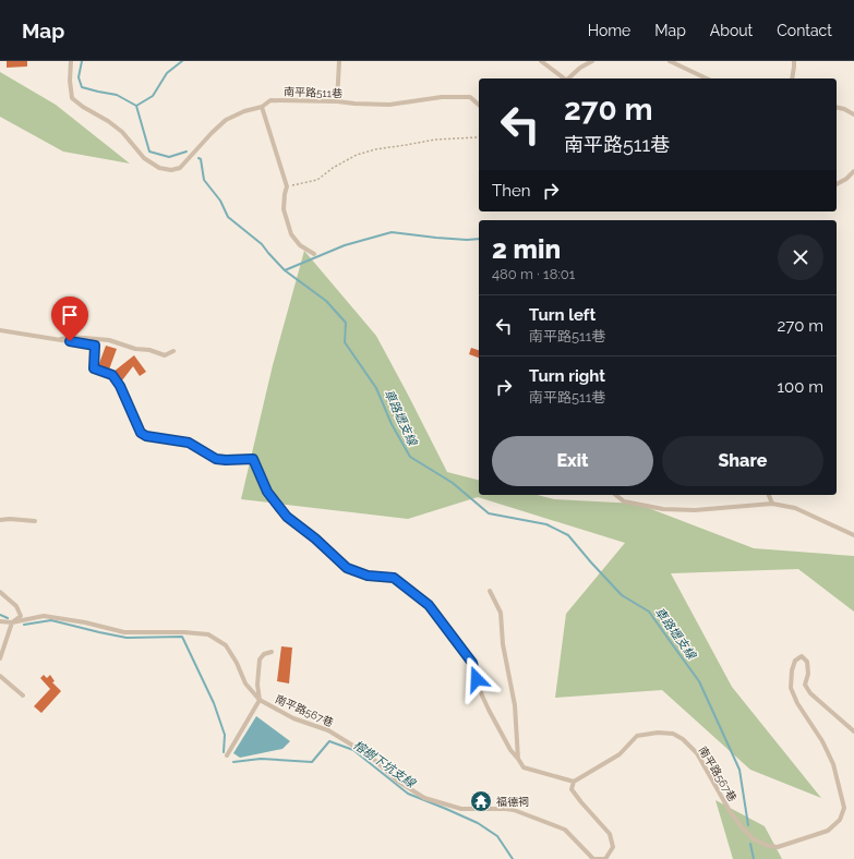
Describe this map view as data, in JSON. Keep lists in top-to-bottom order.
{
  "streets": {
    "lane": ["南平路511巷", "南平路567巷"]
  },
  "water": ["車路壢支線", "榕樹下坑支線"],
  "places": {
    "temple": ["福德祠"]
  },
  "page": {
    "header": "Map",
    "nav": [
      "Home",
      "Map",
      "About",
      "Contact"
    ],
    "turn": ["270 m", "南平路511巷"],
    "then": "Then",
    "heading": ["2 min", "480 m · 18:01"],
    "list": [
      {
        "name": "Turn left",
        "note": "南平路511巷",
        "value": "270 m"
      },
      {
        "name": "Turn right",
        "note": "南平路511巷",
        "value": "100 m"
      }
    ],
    "buttons": ["Exit", "Share"]
  }
}
